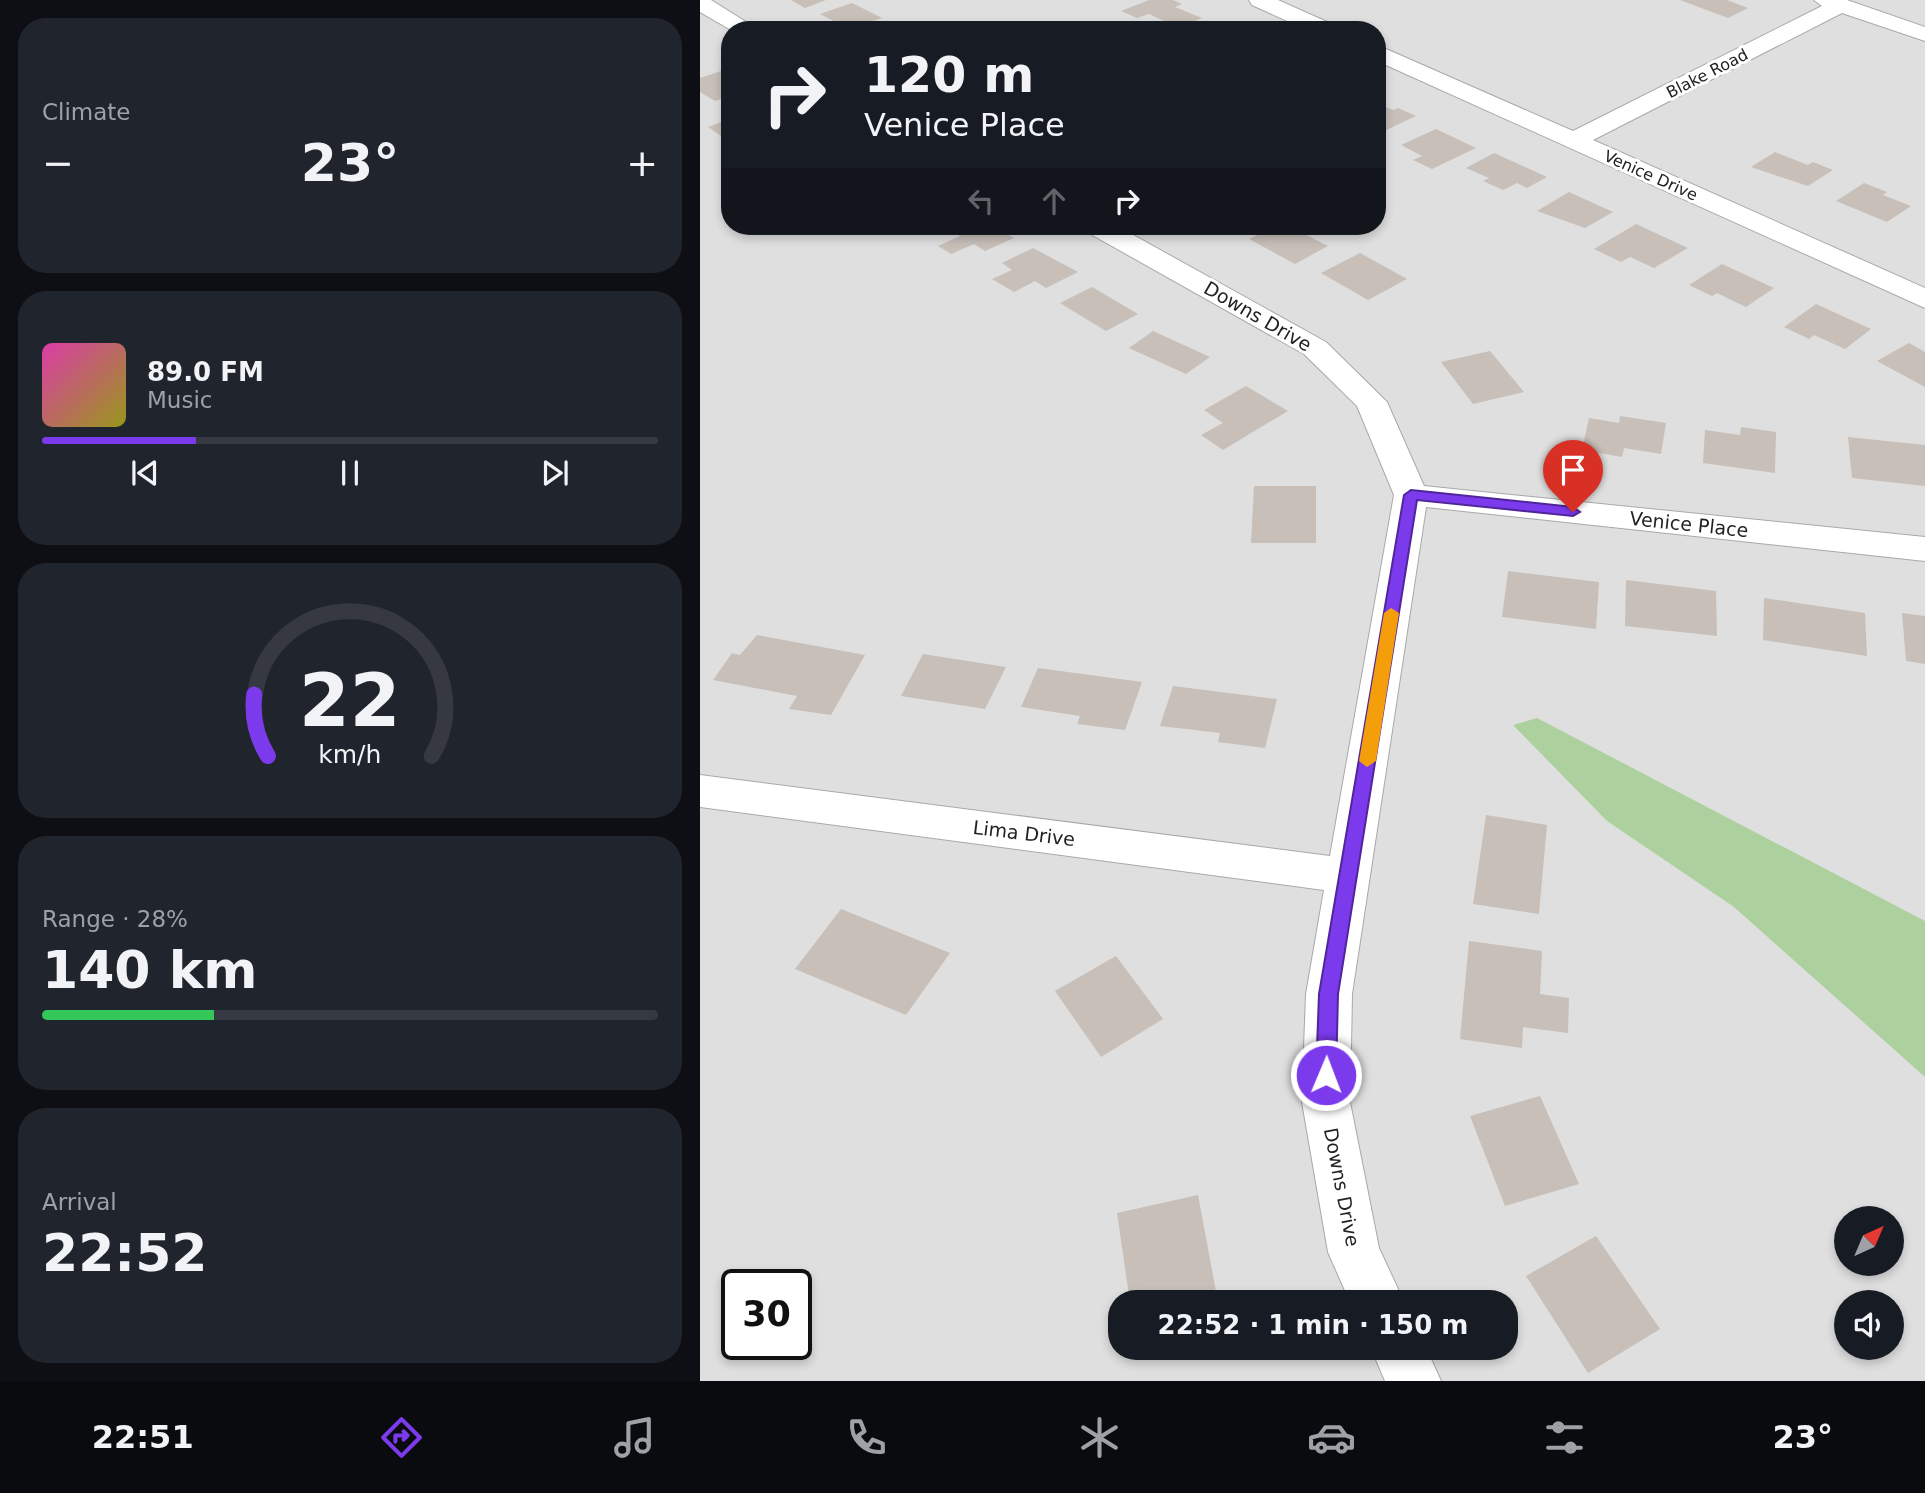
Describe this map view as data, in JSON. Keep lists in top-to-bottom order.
{
  "streets": {
    "street": [
      "Blake Road",
      "Venice Drive",
      "Downs Drive",
      "Venice Place",
      "Lima Drive"
    ]
  },
  "crossings": [
    ["Blake Road", "Venice Drive"],
    ["Downs Drive", "Venice Place"],
    ["Downs Drive", "Lima Drive"]
  ],
  "north": "top right",
  "page": {
    "tile": [
      "Climate",
      ["Range · 28%", "140 km"],
      ["Arrival", "22:52"]
    ],
    "turn": ["120 m", "Venice Place"],
    "heat": ["−", "23°", "+"],
    "song": ["89.0 FM", "Music"],
    "limit": "30",
    "trip": "22:52 · 1 min · 150 m",
    "tabs": ["22:51", "23°"],
    "gauge": ["22", "km/h"]
  }
}
